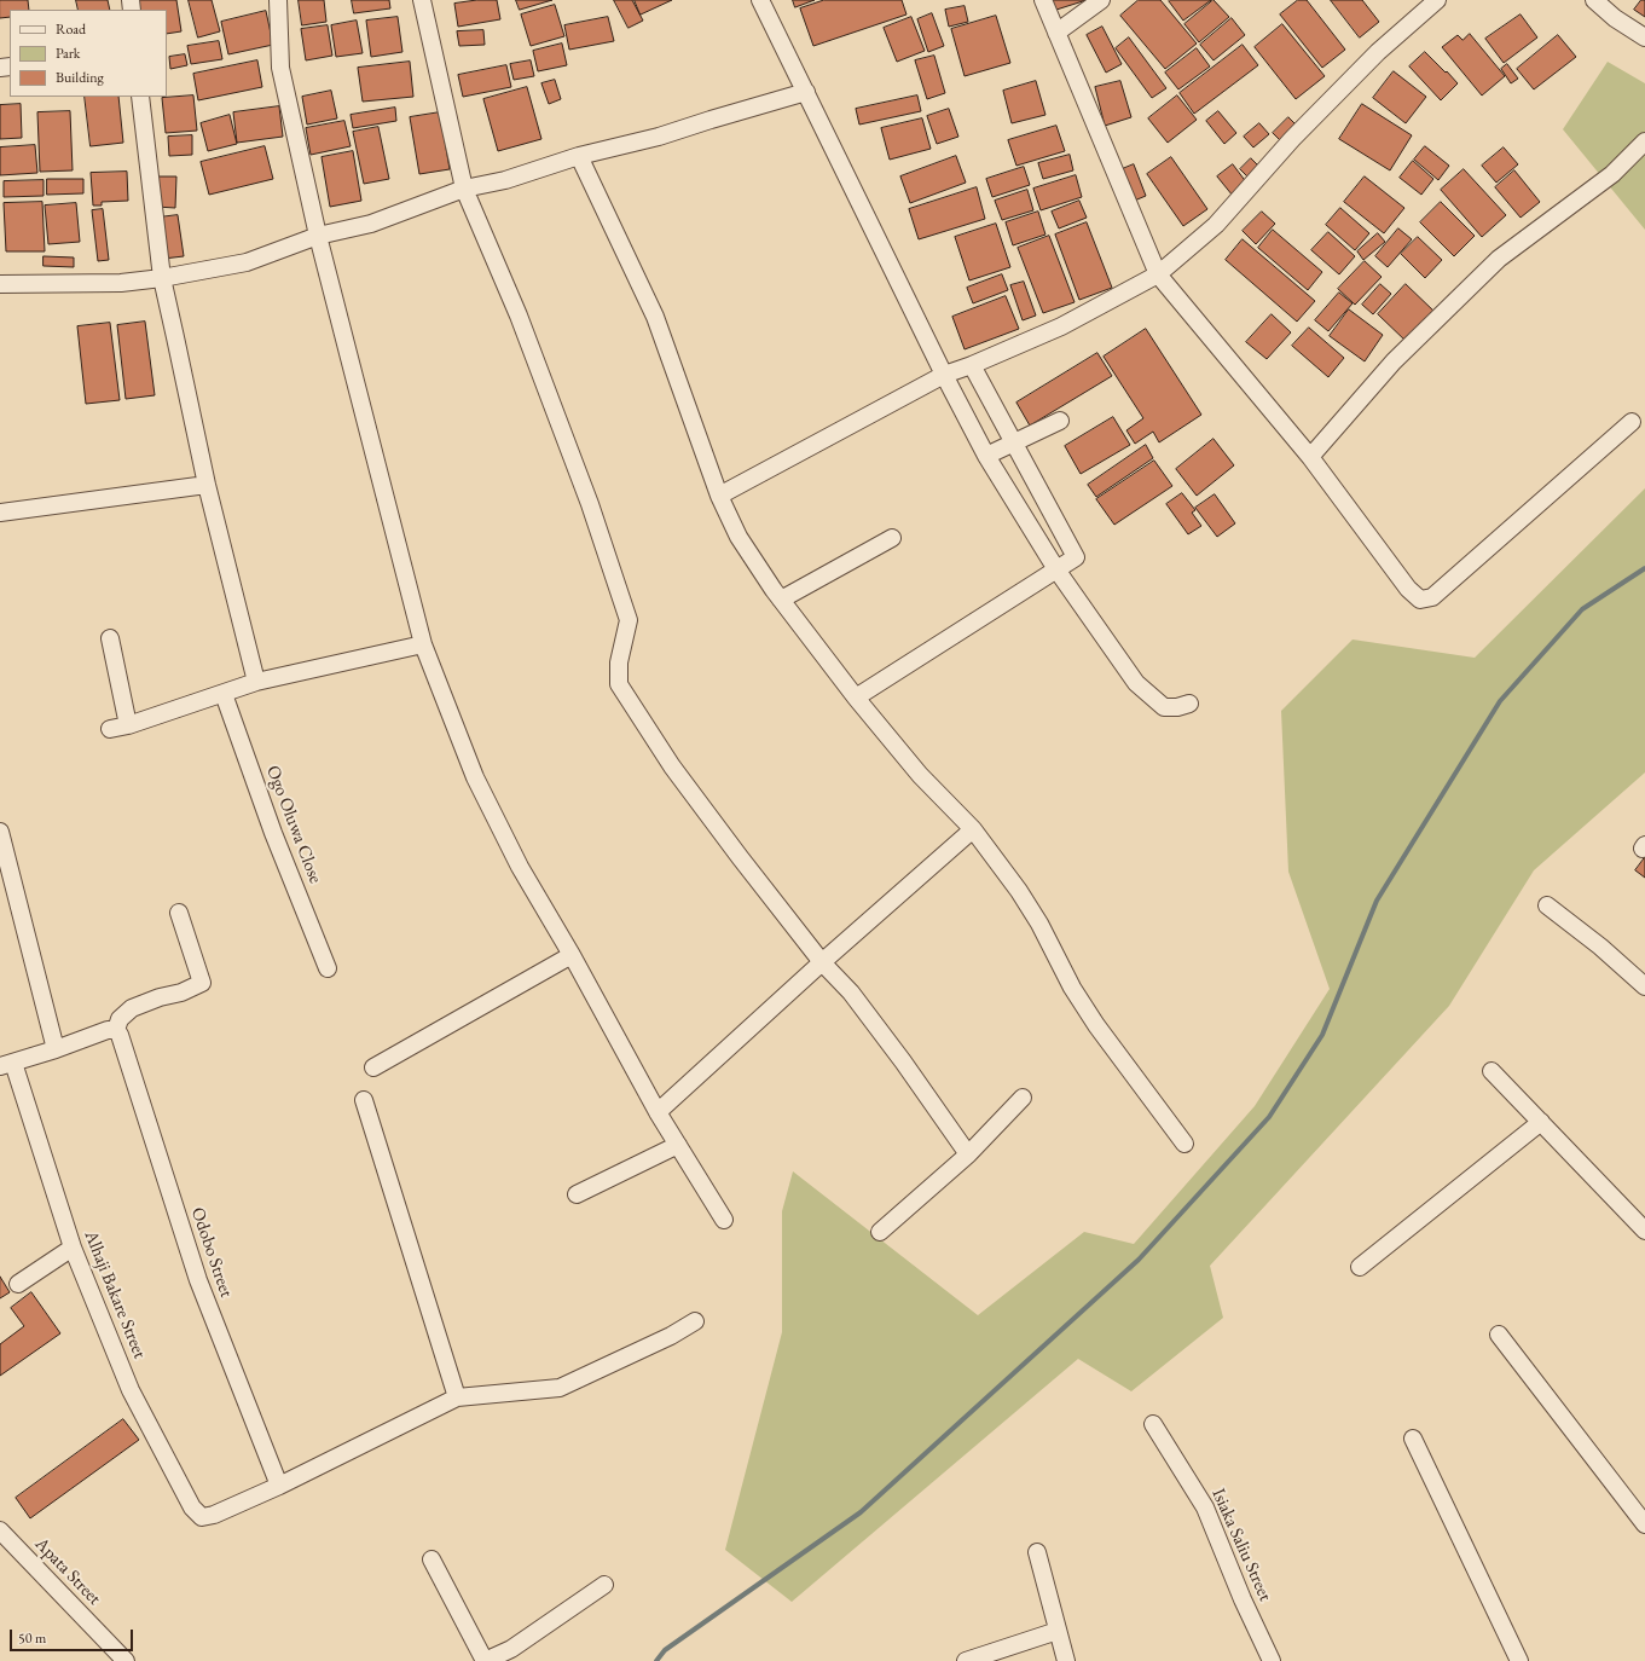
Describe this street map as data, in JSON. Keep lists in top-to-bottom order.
{
  "streets": {
    "street": [
      "Ogo Oluwa Close",
      "Odobo Street",
      "Alhaji Bakare Street",
      "Isiaka Saliu Street",
      "Apata Street"
    ]
  },
  "crossings": [
    ["Odobo Street", "Alhaji Bakare Street"]
  ],
  "legend": ["Road", "Park", "Building"],
  "scale_bar": "50 m"
}
